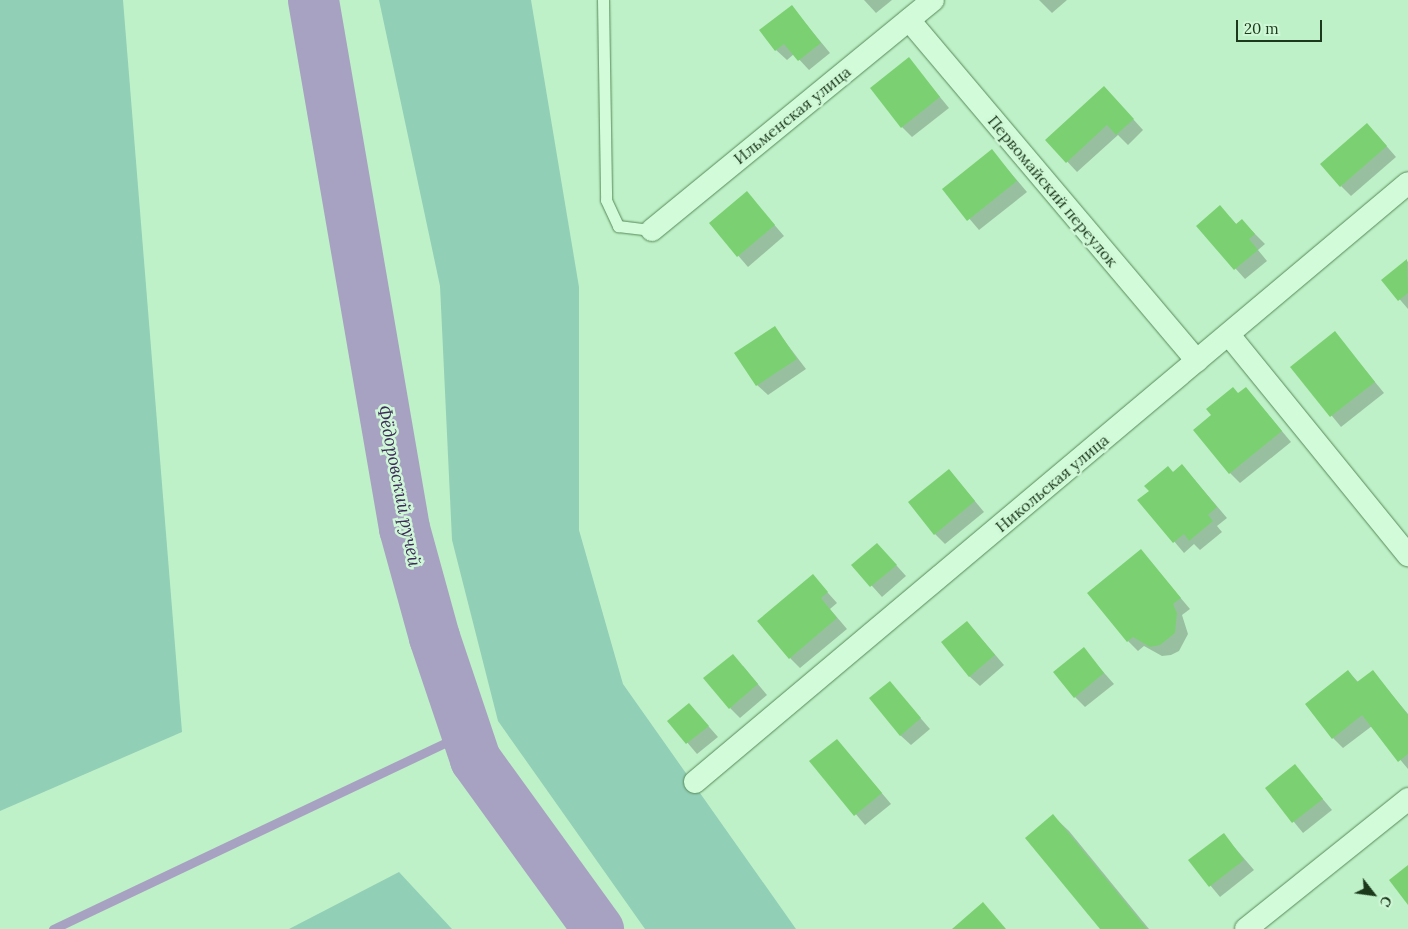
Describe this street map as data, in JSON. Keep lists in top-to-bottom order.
{
  "streets": {
    "street": ["Ильменская улица", "Первомайский переулок", "Никольская улица"]
  },
  "crossings": [
    ["Ильменская улица", "Первомайский переулок"],
    ["Первомайский переулок", "Никольская улица"]
  ],
  "water": ["Фёдоровский ручей"],
  "scale_bar": "20 m",
  "north": "bottom right"
}
